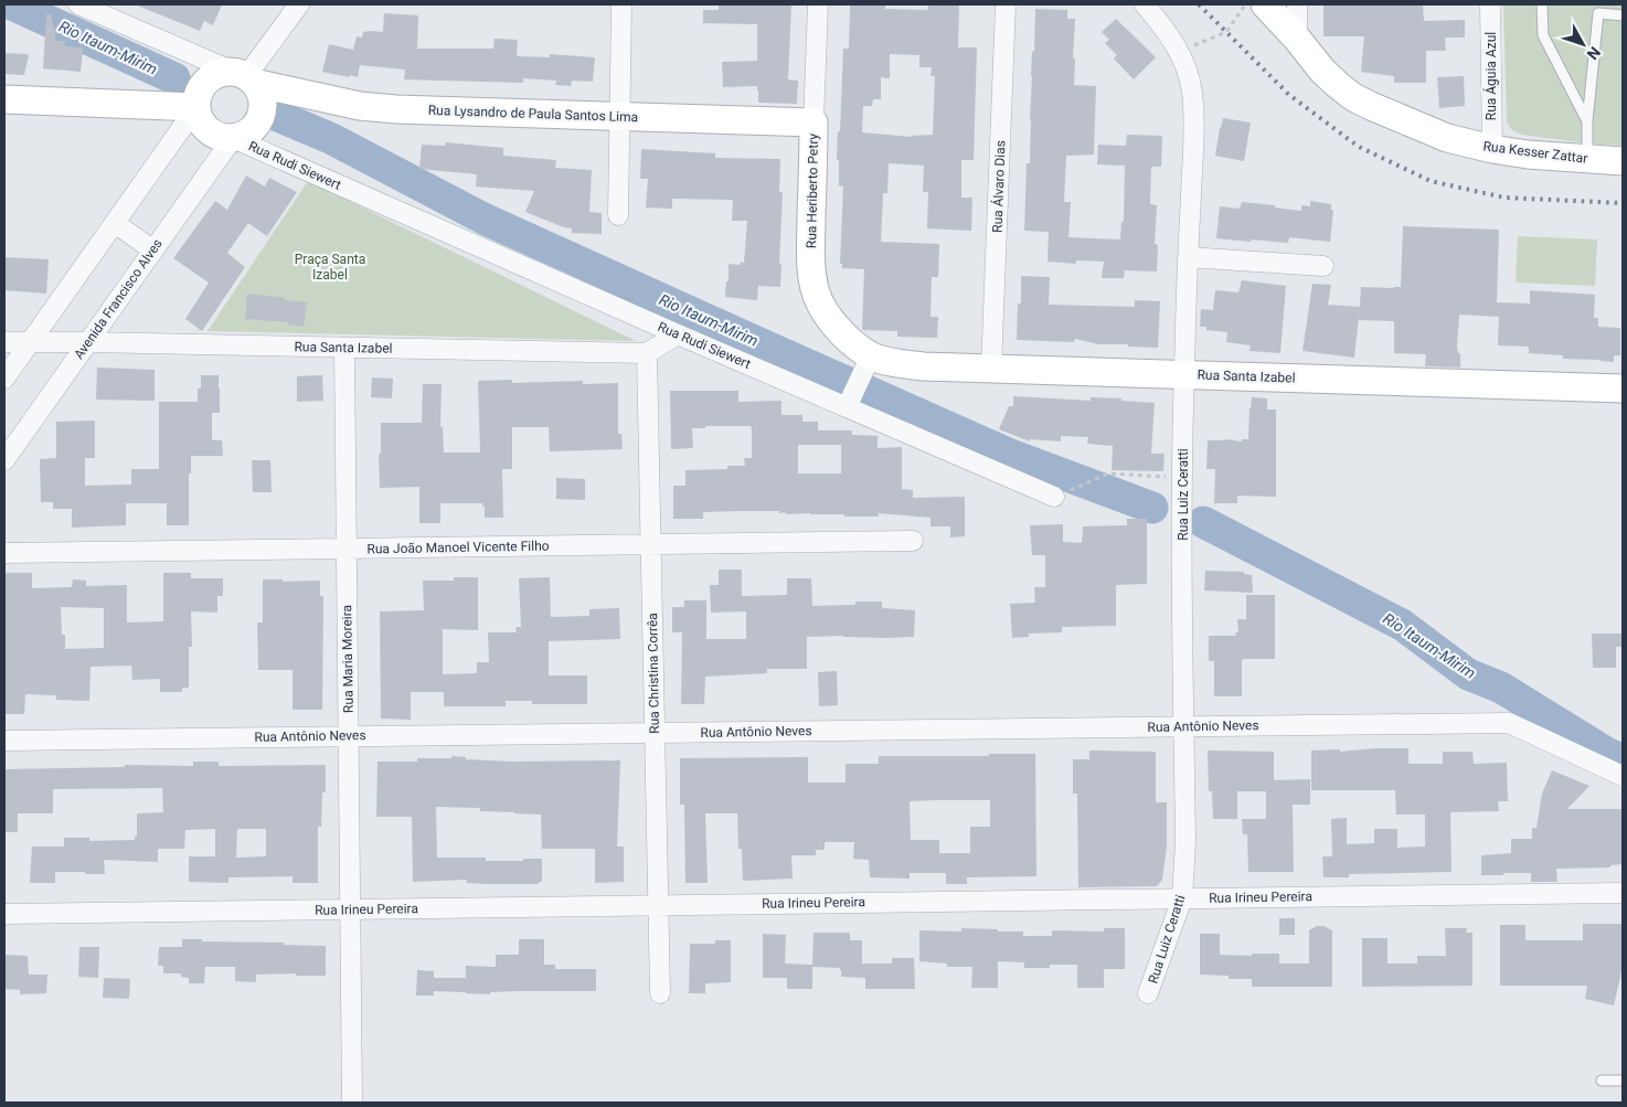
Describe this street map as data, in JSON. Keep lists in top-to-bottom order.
{
  "streets": {
    "street": [
      "Rua Águia Azul",
      "Rua Lysandro de Paula Santos Lima",
      "Rua Kesser Zattar",
      "Rua Rudi Siewert",
      "Rua Álvaro Dias",
      "Rua Heriberto Petry",
      "Avenida Francisco Alves",
      "Rua Santa Izabel",
      "Rua Luiz Ceratti",
      "Rua João Manoel Vicente Filho",
      "Rua Maria Moreira",
      "Rua Christina Corrêa",
      "Rua Antônio Neves",
      "Rua Irineu Pereira"
    ]
  },
  "crossings": [
    ["Rua Águia Azul", "Rua Kesser Zattar"],
    ["Rua Lysandro de Paula Santos Lima", "Rua Rudi Siewert"],
    ["Rua Lysandro de Paula Santos Lima", "Rua Heriberto Petry"],
    ["Rua Lysandro de Paula Santos Lima", "Avenida Francisco Alves"],
    ["Rua Rudi Siewert", "Avenida Francisco Alves"],
    ["Rua Álvaro Dias", "Rua Santa Izabel"],
    ["Rua Heriberto Petry", "Rua Santa Izabel"],
    ["Avenida Francisco Alves", "Rua Santa Izabel"],
    ["Rua Santa Izabel", "Rua Luiz Ceratti"],
    ["Rua Santa Izabel", "Rua Maria Moreira"],
    ["Rua Santa Izabel", "Rua Christina Corrêa"],
    ["Rua Luiz Ceratti", "Rua Antônio Neves"],
    ["Rua Luiz Ceratti", "Rua Irineu Pereira"],
    ["Rua João Manoel Vicente Filho", "Rua Maria Moreira"],
    ["Rua João Manoel Vicente Filho", "Rua Christina Corrêa"],
    ["Rua Maria Moreira", "Rua Antônio Neves"],
    ["Rua Maria Moreira", "Rua Irineu Pereira"],
    ["Rua Christina Corrêa", "Rua Antônio Neves"],
    ["Rua Christina Corrêa", "Rua Irineu Pereira"]
  ],
  "water": ["Rio Itaum-Mirim"],
  "parks": ["Praça Santa Izabel"],
  "north": "bottom right"
}
